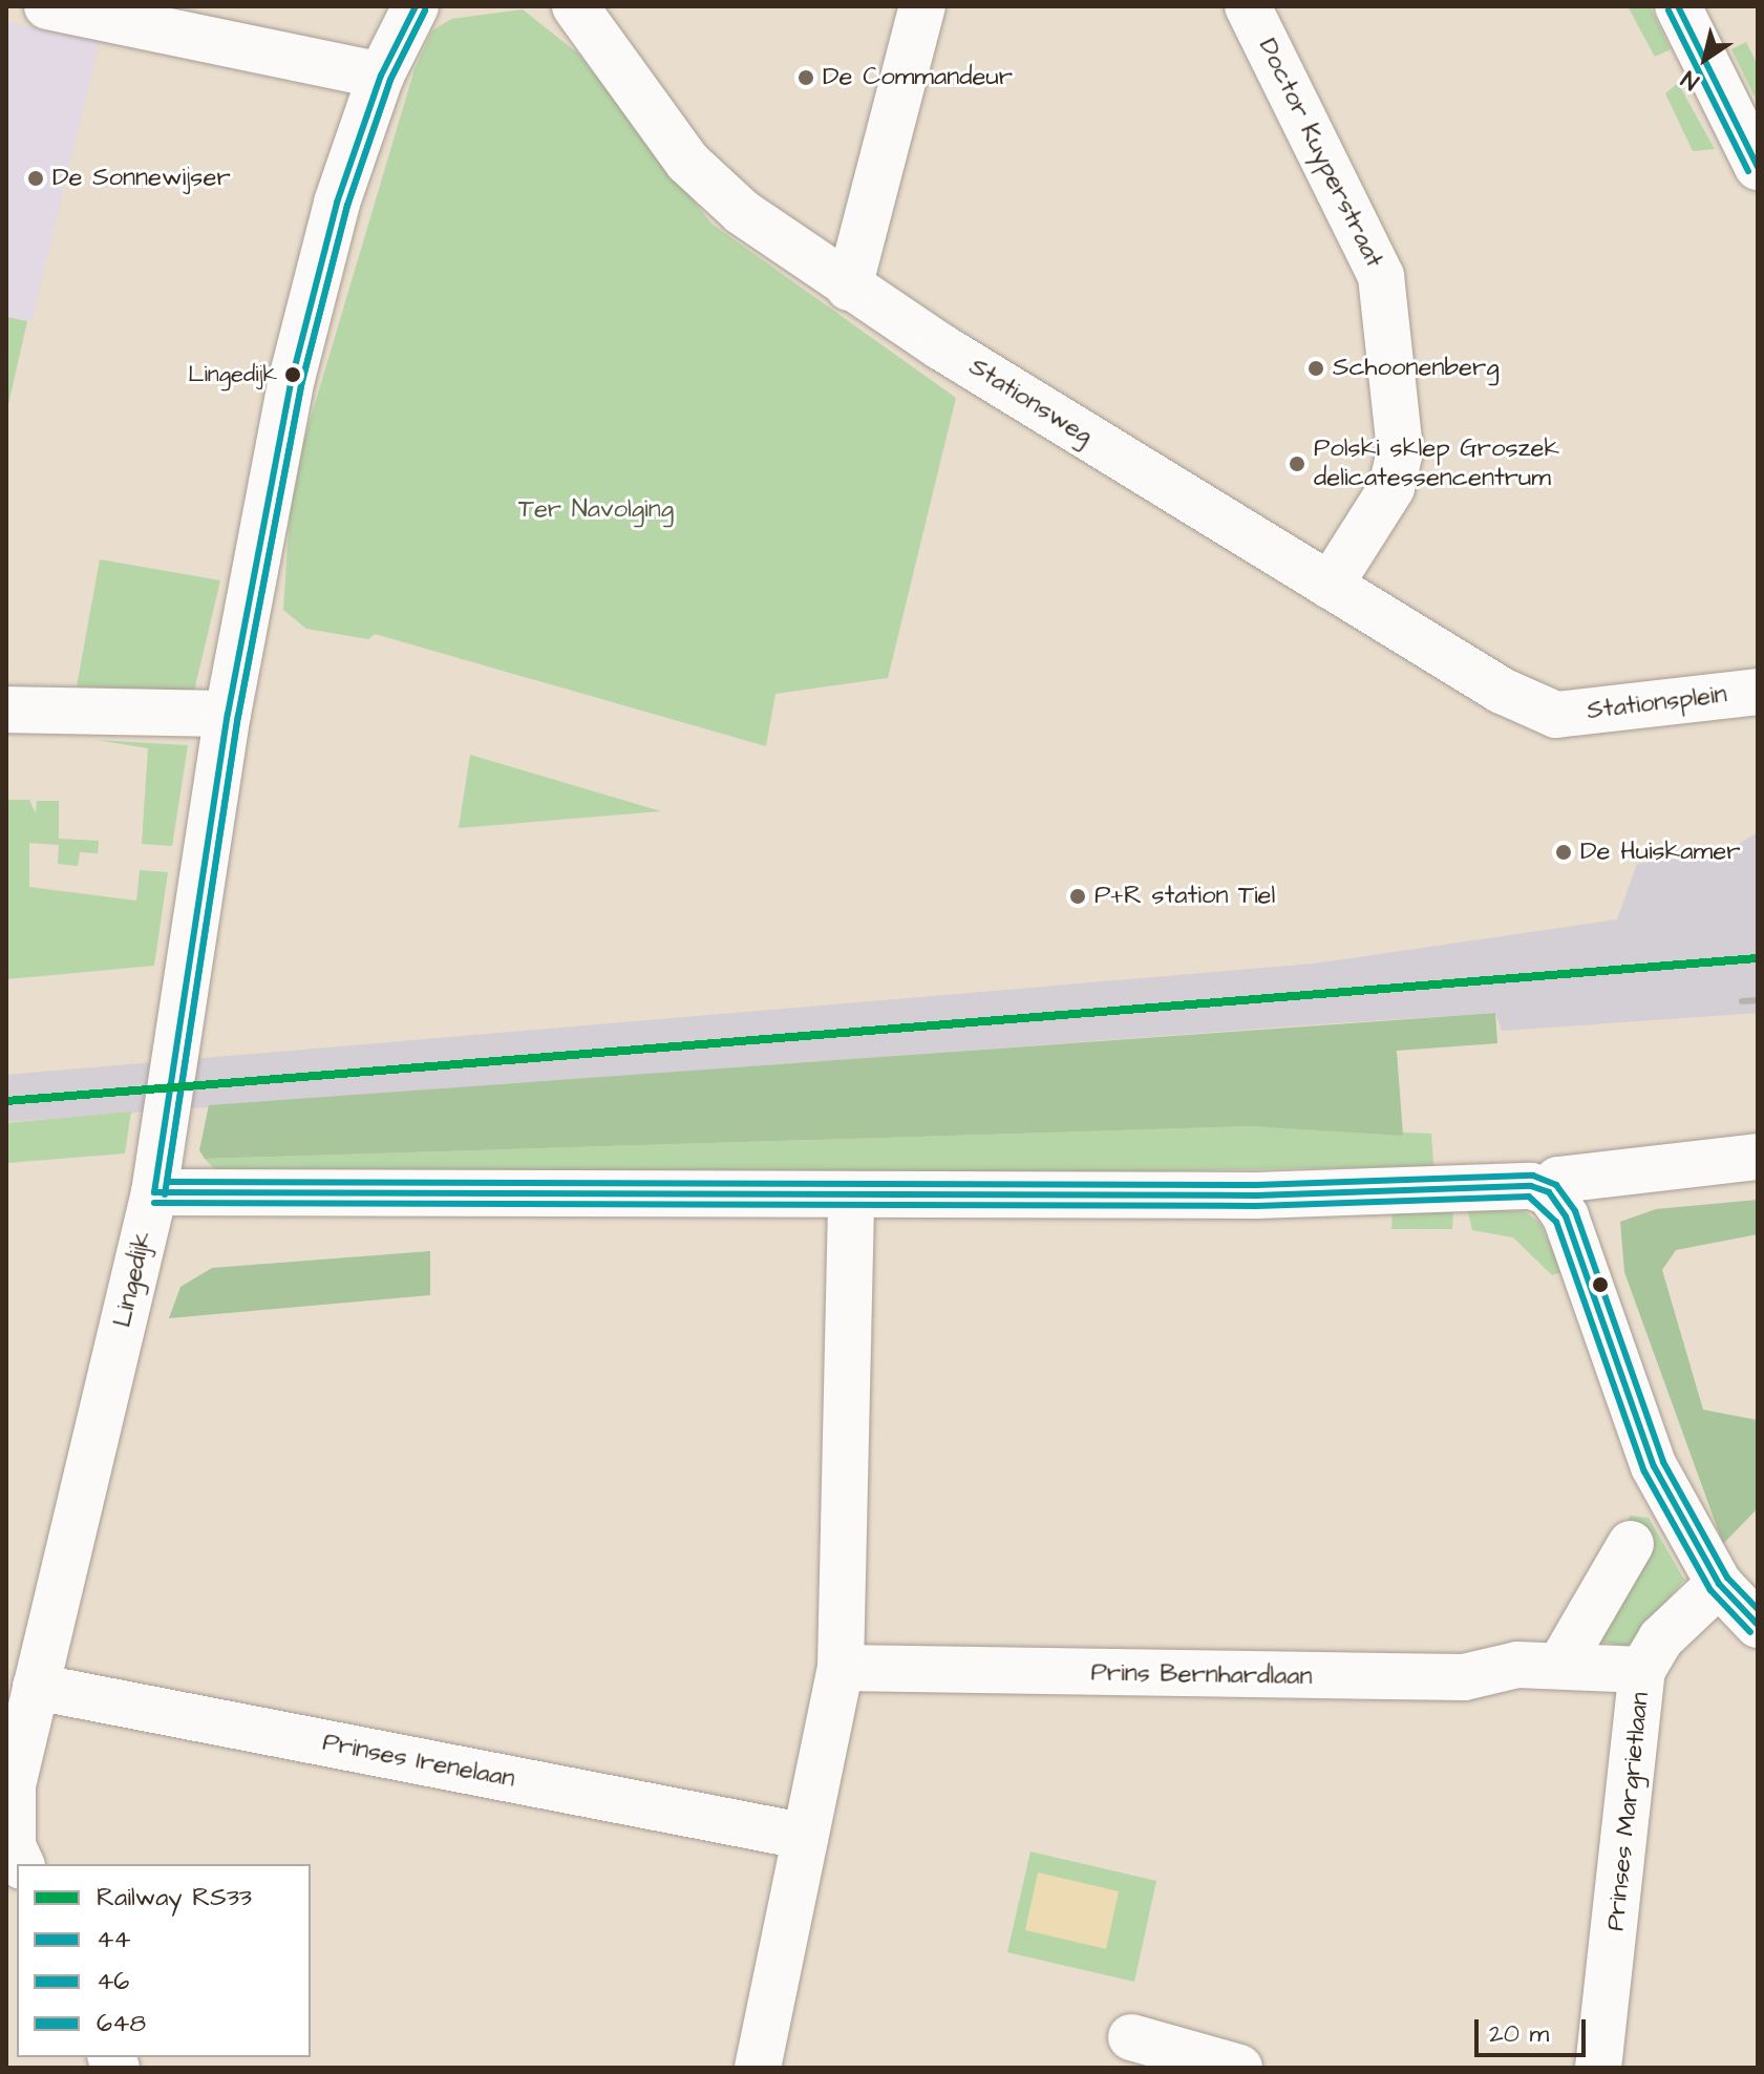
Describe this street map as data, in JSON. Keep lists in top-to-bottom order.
{
  "streets": {
    "street": [
      "Doctor Kuyperstraat",
      "Stationsweg",
      "Stationsplein",
      "Lingedijk",
      "Prins Bernhardlaan",
      "Prinses Irenelaan",
      "Prinses Margrietlaan"
    ]
  },
  "crossings": [
    ["Doctor Kuyperstraat", "Stationsweg"],
    ["Stationsweg", "Stationsplein"],
    ["Lingedijk", "Prinses Irenelaan"],
    ["Prins Bernhardlaan", "Prinses Margrietlaan"]
  ],
  "parks": ["Ter Navolging"],
  "places": [
    "De Commandeur",
    "De Sonnewijser",
    "Schoonenberg",
    "Lingedijk",
    "Polski sklep Groszek delicatessencentrum",
    "De Huiskamer",
    "P+R station Tiel"
  ],
  "lines": [
    "transit line 44",
    "transit line 46",
    "transit line 648",
    "rail line RS33"
  ],
  "legend": [
    "Railway RS33",
    "44",
    "46",
    "648"
  ],
  "scale_bar": "20 m",
  "north": "bottom left"
}
